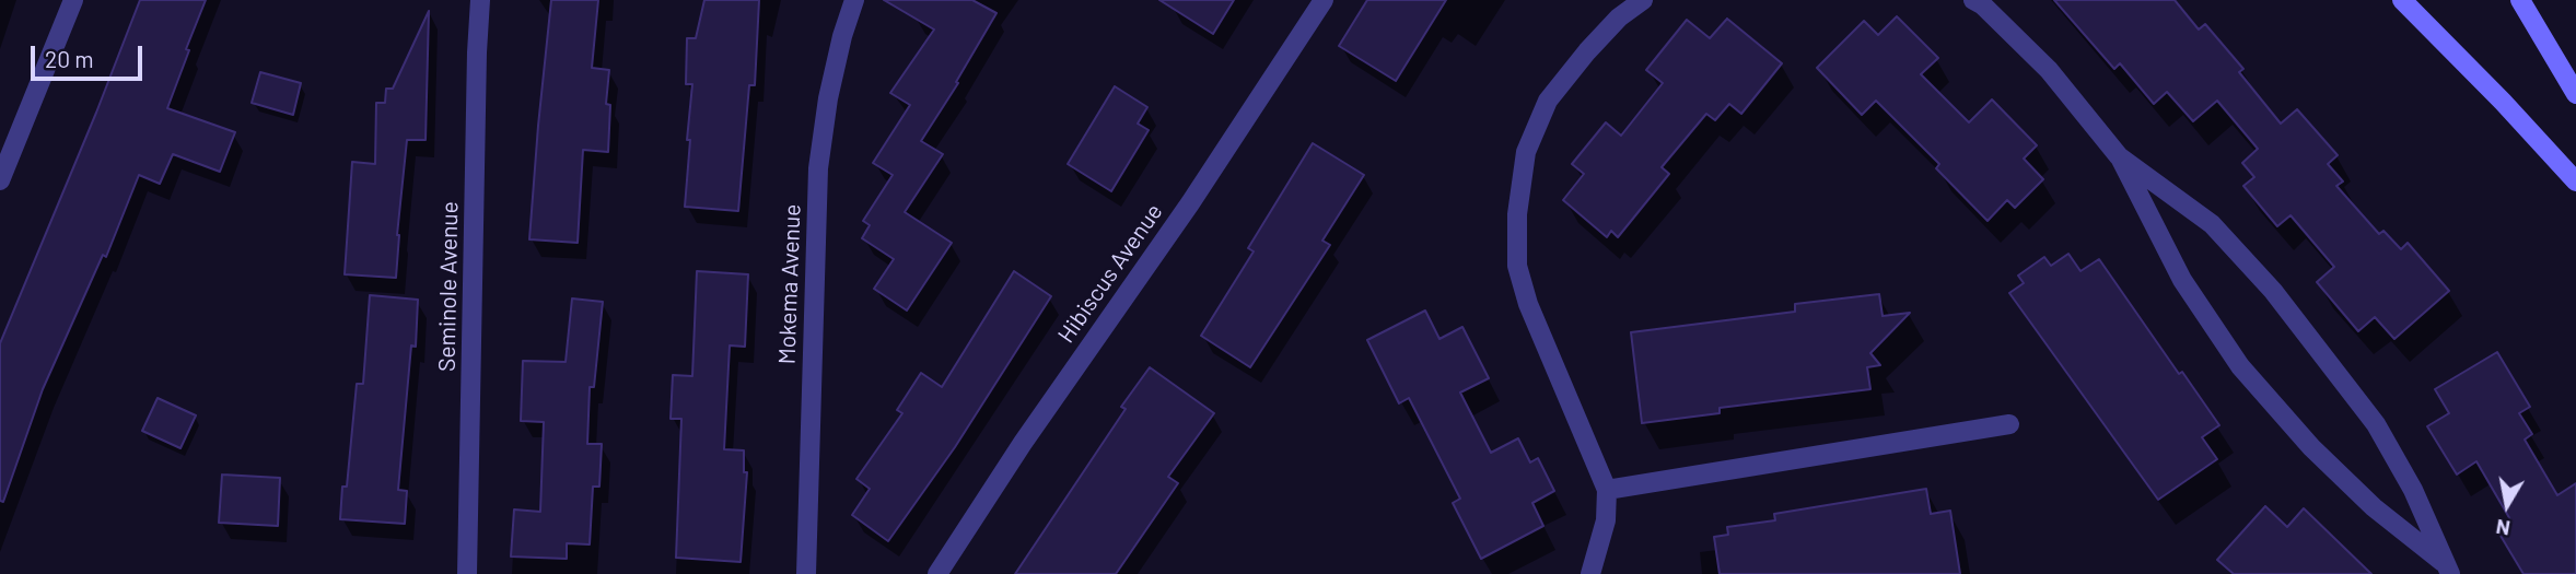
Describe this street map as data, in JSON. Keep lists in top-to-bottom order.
{
  "streets": {
    "street": ["Hibiscus Avenue", "Mokema Avenue", "Seminole Avenue"]
  },
  "scale_bar": "20 m",
  "north": "bottom"
}
